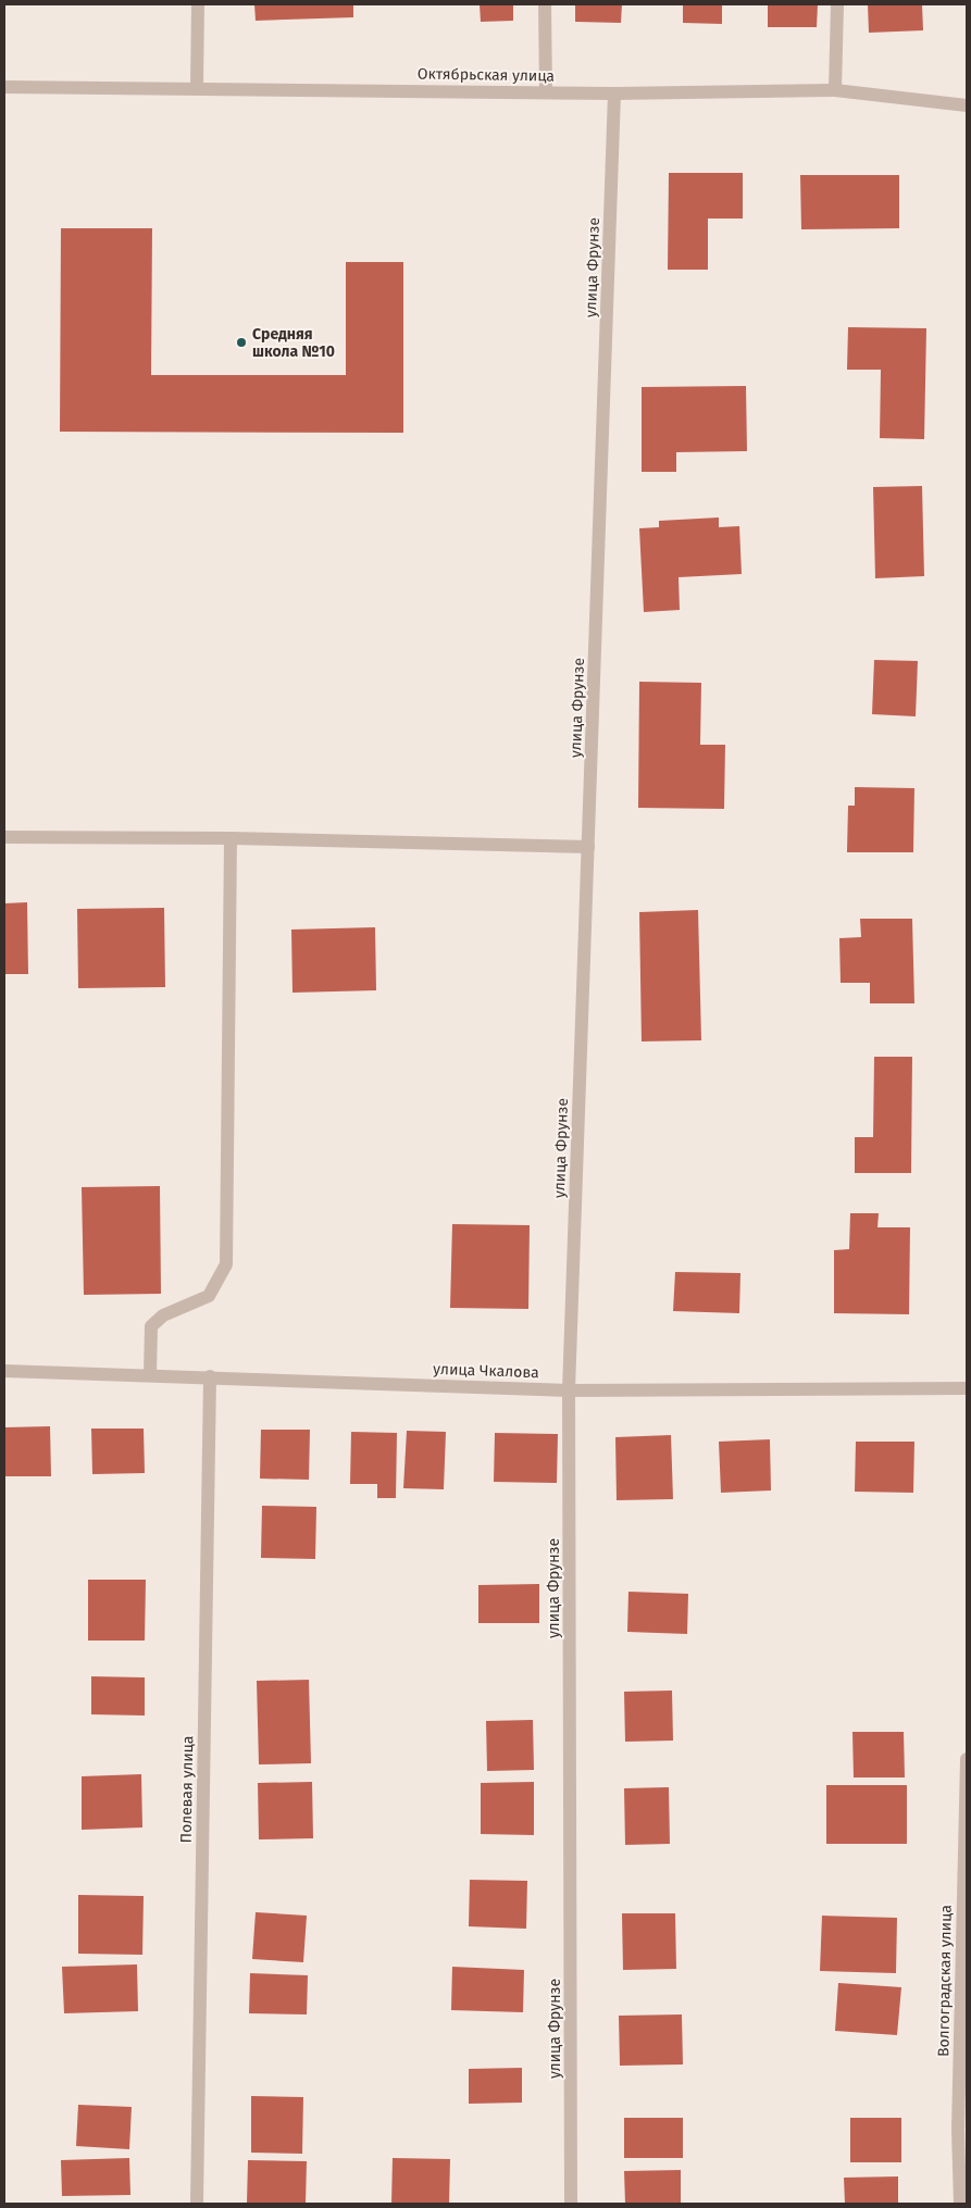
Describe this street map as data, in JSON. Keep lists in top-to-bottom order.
{
  "streets": {
    "street": [
      "Октябрьская улица",
      "улица Фрунзе",
      "улица Чкалова",
      "Полевая улица",
      "Волгоградская улица"
    ]
  },
  "crossings": [
    ["Октябрьская улица", "улица Фрунзе"],
    ["улица Фрунзе", "улица Чкалова"],
    ["улица Чкалова", "Полевая улица"]
  ],
  "places": ["Средняя школа №10"]
}
